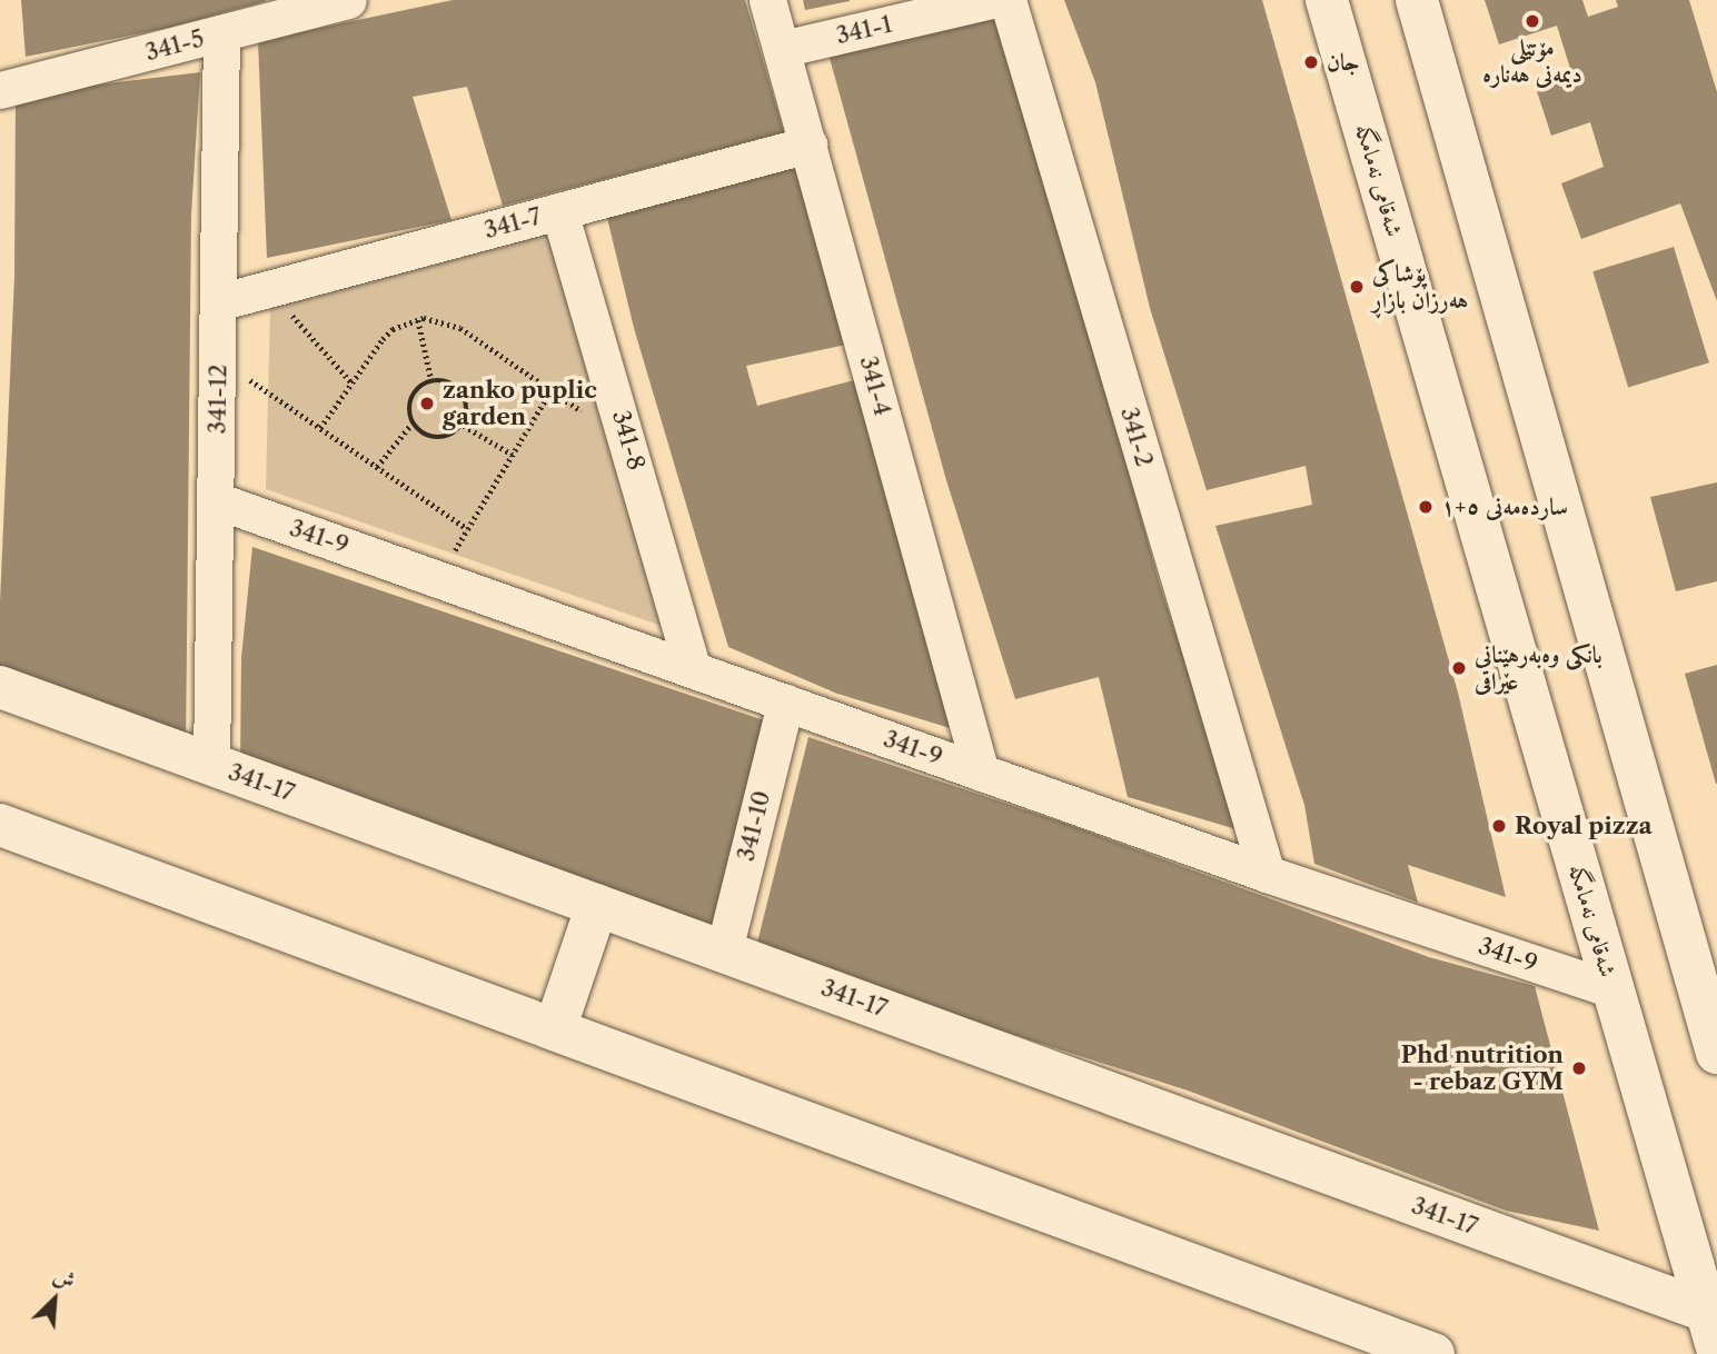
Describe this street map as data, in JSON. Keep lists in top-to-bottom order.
{
  "streets": {
    "street": [
      "341-1",
      "341-5",
      "شەقامی نەمامگە",
      "341-7",
      "341-4",
      "341-12",
      "341-2",
      "341-8",
      "341-9",
      "341-17",
      "341-10"
    ]
  },
  "crossings": [
    ["341-1", "341-4"],
    ["341-5", "341-12"],
    ["شەقامی نەمامگە", "341-9"],
    ["شەقامی نەمامگە", "341-17"],
    ["341-7", "341-4"],
    ["341-7", "341-12"],
    ["341-7", "341-8"],
    ["341-4", "341-9"],
    ["341-12", "341-9"],
    ["341-12", "341-17"],
    ["341-2", "341-9"],
    ["341-8", "341-9"],
    ["341-9", "341-10"],
    ["341-17", "341-10"]
  ],
  "places": [
    "مۆتێلی دیمەنی هەنارە",
    "جان",
    "پۆشاکی هەرزان بازاڕ",
    "zanko puplic garden",
    "ساردەمەنی ٥+١",
    "بانکی وەبەرهێنانی عێراقی",
    "Royal pizza",
    "Phd nutrition - rebaz GYM"
  ],
  "north": "top right"
}
